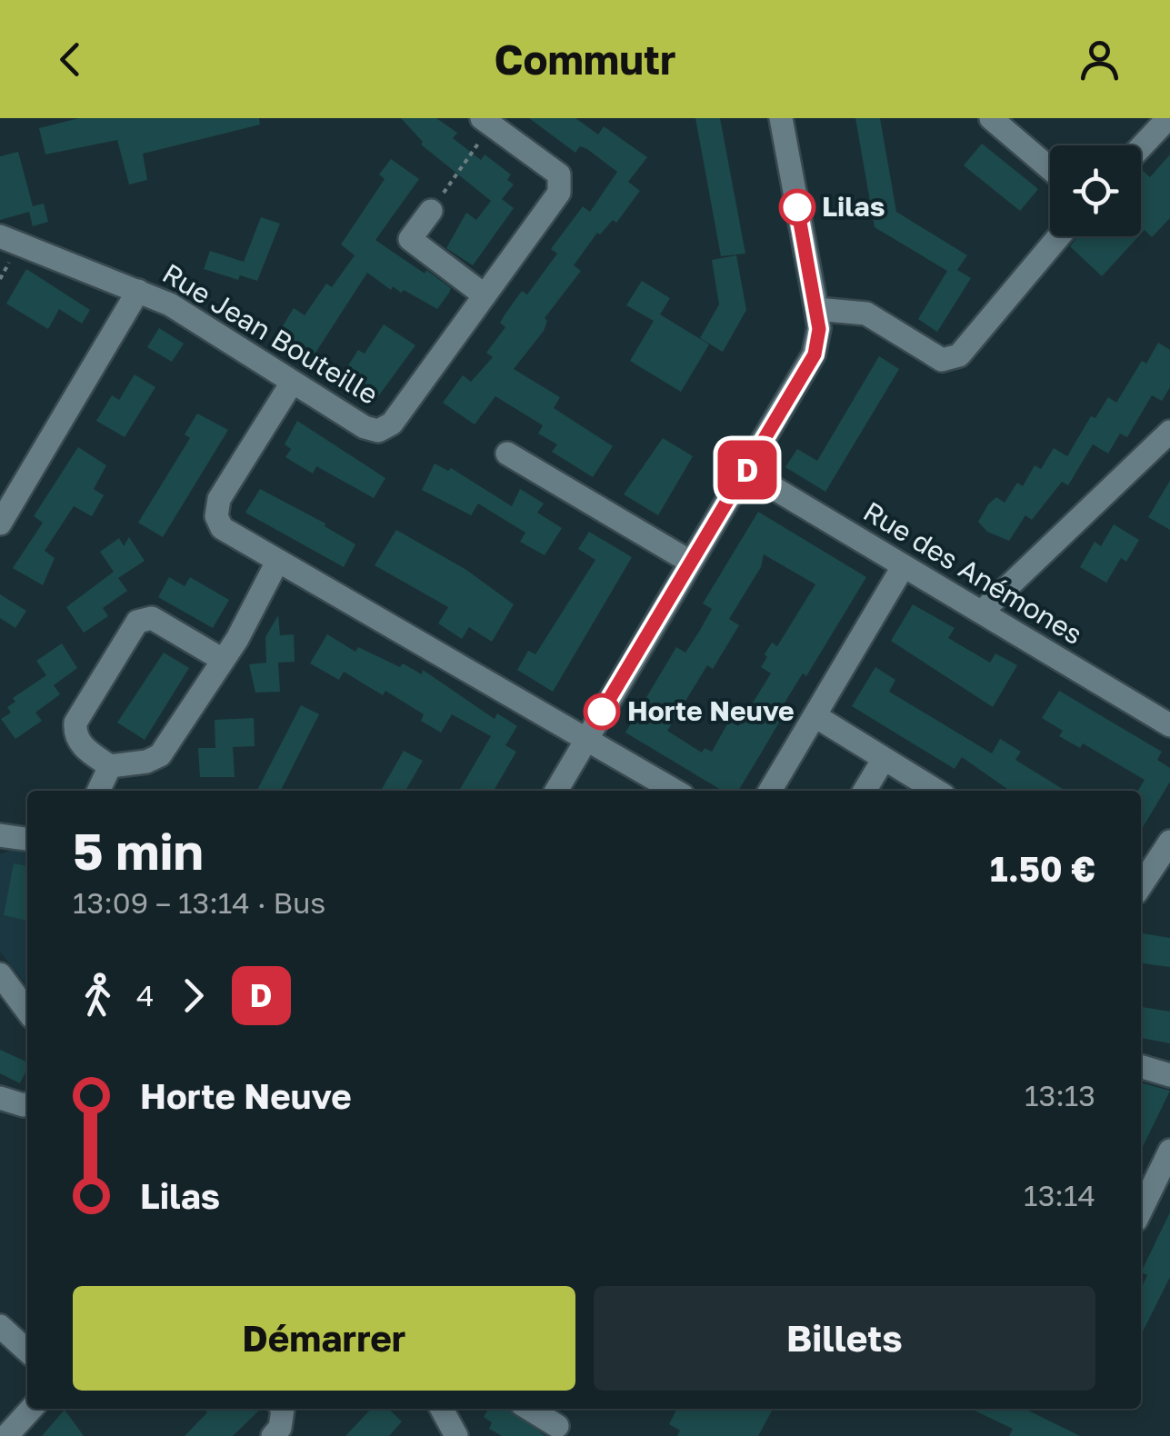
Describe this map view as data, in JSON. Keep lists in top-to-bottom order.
{
  "streets": {
    "street": ["Rue Jean Bouteille", "Rue des Anémones"]
  },
  "places": ["Lilas", "Horte Neuve"],
  "lines": ["bus line D"],
  "page": {
    "header": "Commutr",
    "on_map": "D",
    "heading": ["5 min", "13:09 – 13:14 · Bus", "1.50 €"],
    "legs": ["4", "D"],
    "list": [
      {
        "name": "Horte Neuve",
        "value": "13:13"
      },
      {
        "name": "Lilas",
        "value": "13:14"
      }
    ],
    "buttons": ["Démarrer", "Billets"]
  }
}
